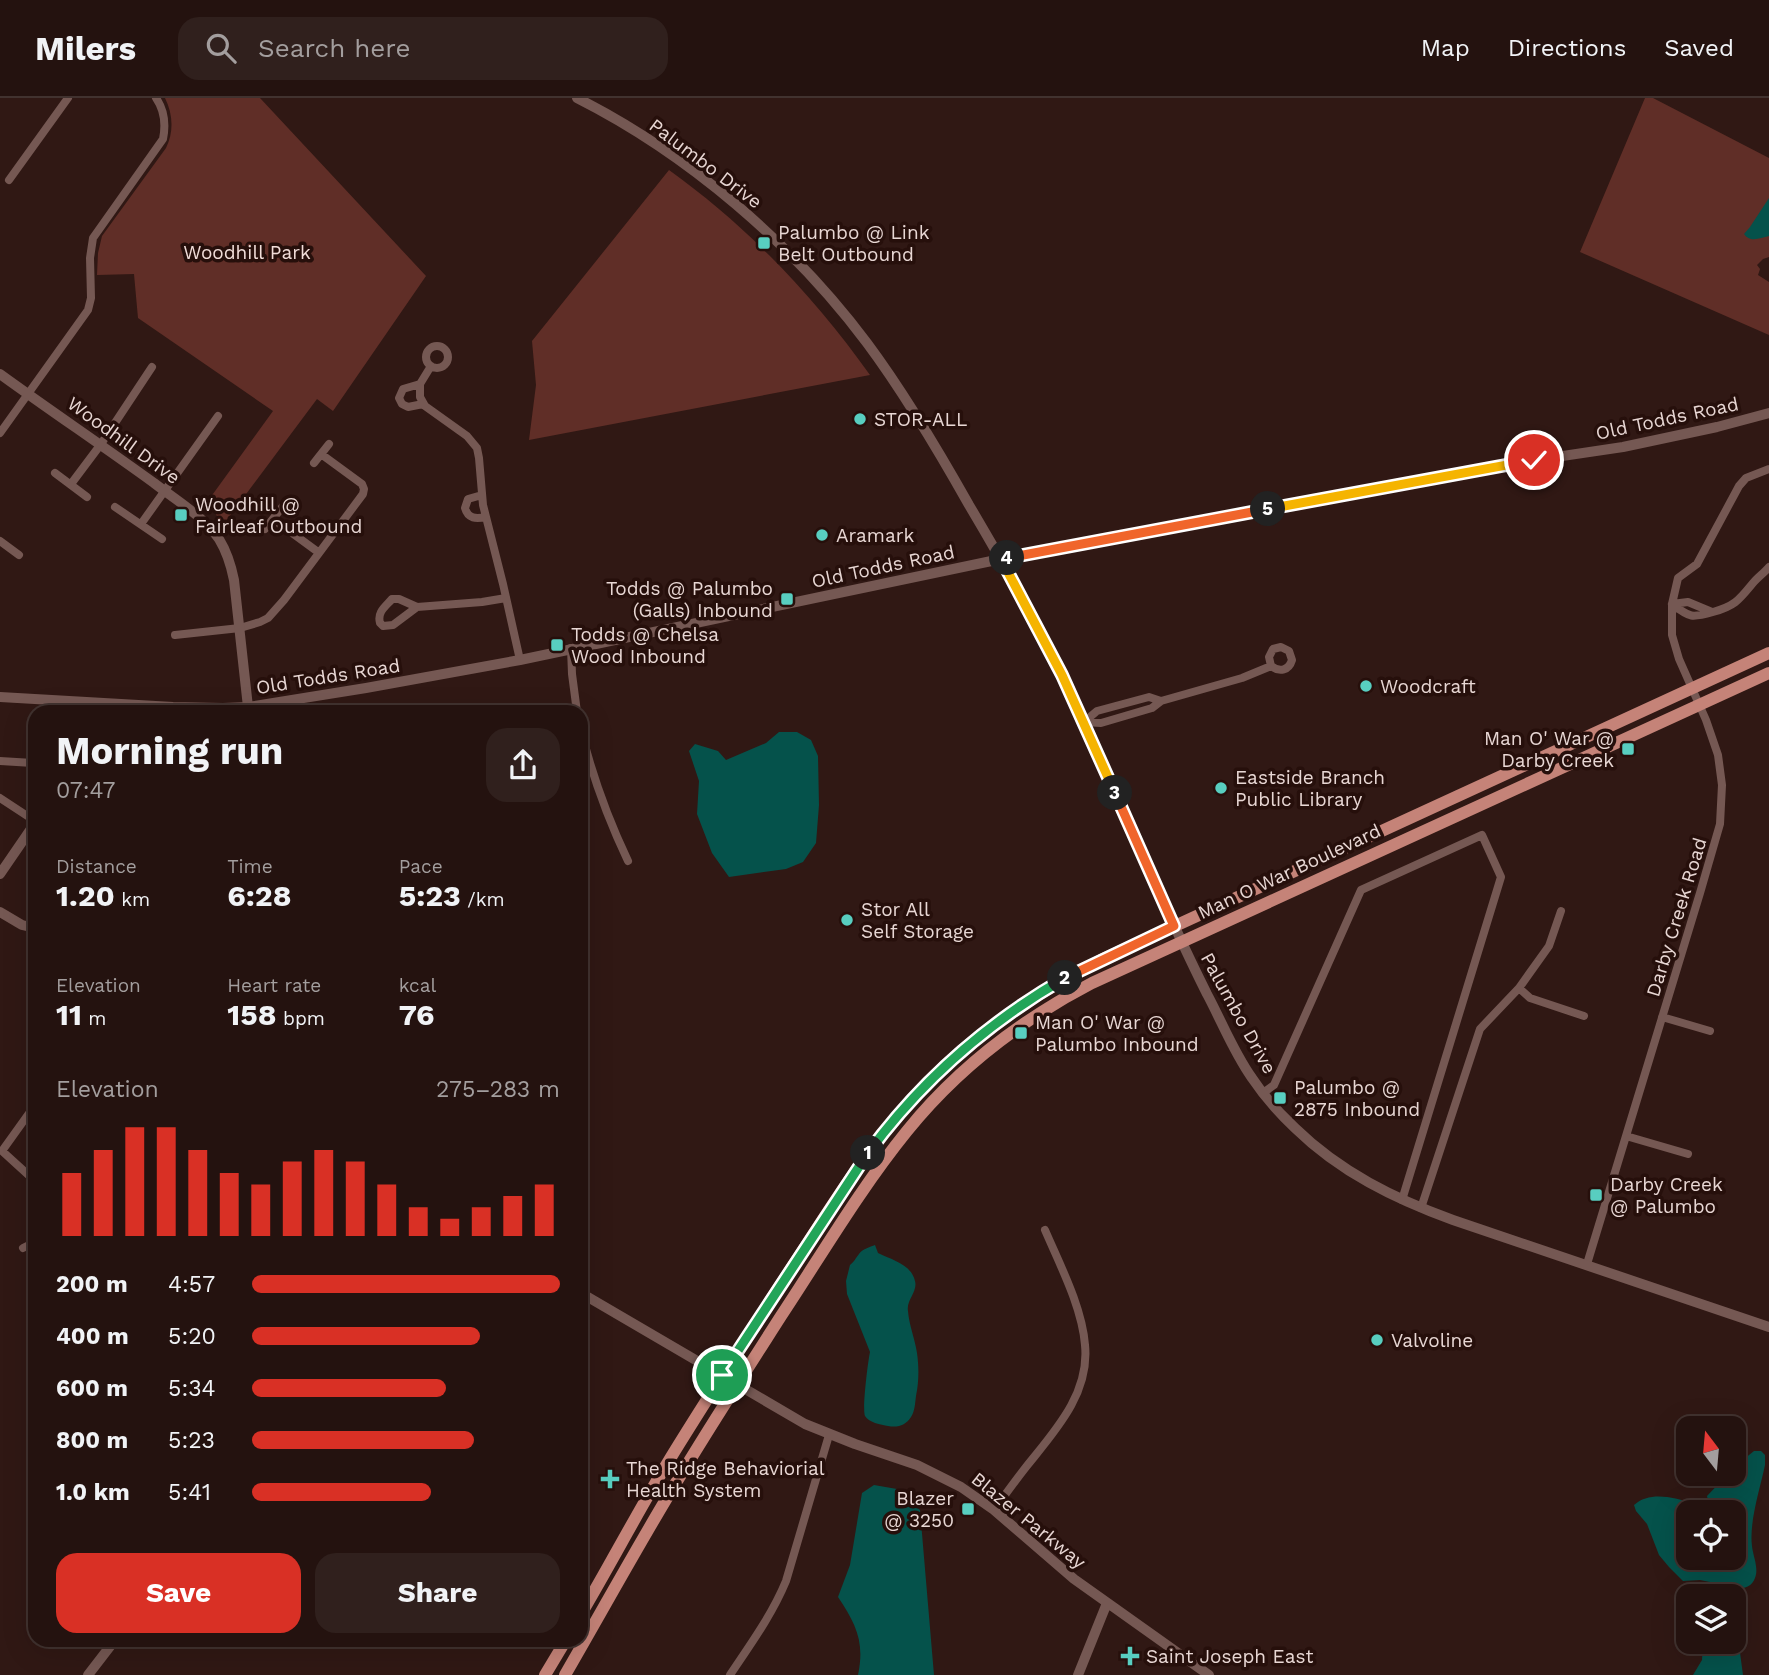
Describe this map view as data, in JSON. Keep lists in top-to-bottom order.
{
  "streets": {
    "main road": ["Old Todds Road", "Man O War Boulevard"],
    "street": [
      "Palumbo Drive",
      "Woodhill Drive",
      "Darby Creek Road",
      "Blazer Parkway"
    ]
  },
  "crossings": [
    ["Palumbo Drive", "Old Todds Road"],
    ["Palumbo Drive", "Man O War Boulevard"],
    ["Palumbo Drive", "Darby Creek Road"],
    ["Man O War Boulevard", "Darby Creek Road"],
    ["Man O War Boulevard", "Blazer Parkway"]
  ],
  "parks": ["Woodhill Park"],
  "places": {
    "transit": [
      "Palumbo @ Link Belt Outbound",
      "Woodhill @ Fairleaf Outbound",
      "Todds @ Palumbo (Galls) Inbound",
      "Todds @ Chelsa Wood Inbound",
      "Man O' War @ Darby Creek",
      "Man O' War @ Palumbo Inbound",
      "Palumbo @ 2875 Inbound",
      "Darby Creek @ Palumbo",
      "Blazer @ 3250"
    ],
    "other": [
      "STOR-ALL",
      "Aramark",
      "Woodcraft",
      "Eastside Branch Public Library",
      "Stor All Self Storage",
      "Valvoline"
    ],
    "health": ["The Ridge Behaviorial Health System", "Saint Joseph East"]
  },
  "north": "top",
  "page": {
    "header": "Milers",
    "search": "Search here",
    "nav": ["Map", "Directions", "Saved"],
    "pins": [
      "5",
      "4",
      "3",
      "2",
      "1"
    ],
    "heading": ["Morning run", "07:47"],
    "stats": [
      ["Distance", "1.20 km"],
      ["Time", "6:28"],
      ["Pace", "5:23 /km"],
      ["Elevation", "11 m"],
      ["Heart rate", "158 bpm"],
      ["kcal", "76"]
    ],
    "chart": ["Elevation", "275–283 m"],
    "list": [
      {
        "name": "200 m",
        "note": "4:57"
      },
      {
        "name": "400 m",
        "note": "5:20"
      },
      {
        "name": "600 m",
        "note": "5:34"
      },
      {
        "name": "800 m",
        "note": "5:23"
      },
      {
        "name": "1.0 km",
        "note": "5:41"
      }
    ],
    "buttons": ["Save", "Share"]
  }
}
